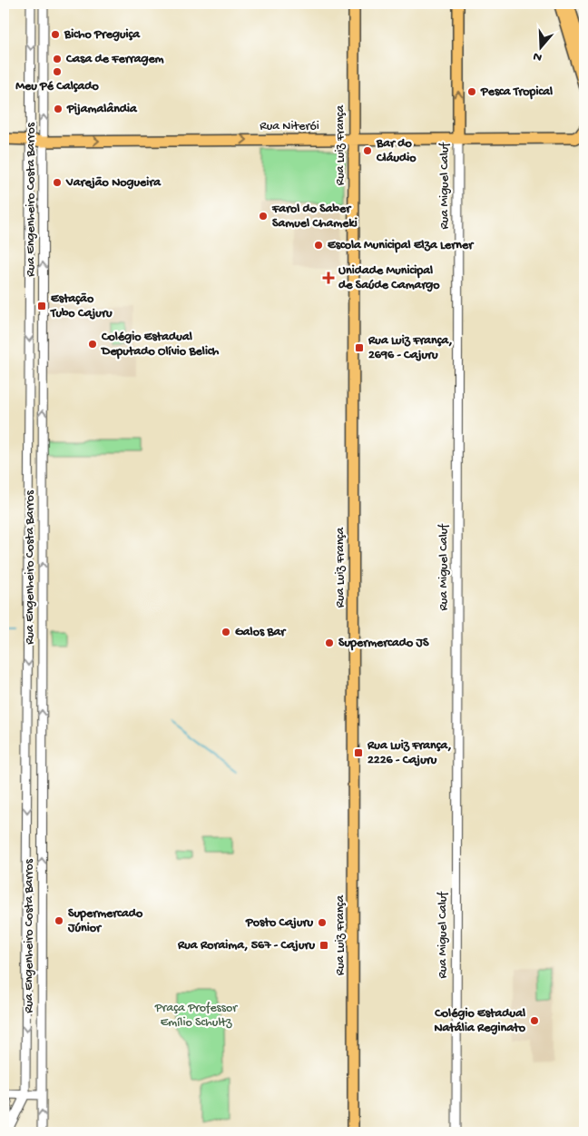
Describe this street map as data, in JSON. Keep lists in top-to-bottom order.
{
  "streets": {
    "main road": ["Rua Niterói", "Rua Luiz França", "Rua Miguel Caluf"],
    "street": ["Rua Engenheiro Costa Barros"]
  },
  "crossings": [
    ["Rua Niterói", "Rua Luiz França"],
    ["Rua Niterói", "Rua Miguel Caluf"],
    ["Rua Niterói", "Rua Engenheiro Costa Barros"]
  ],
  "one_way": ["Rua Niterói"],
  "parks": ["Praça Professor Emílio Schultz"],
  "places": {
    "other": [
      "Bicho Preguiça",
      "Casa de Ferragem",
      "Meu Pé Calçado",
      "Pesca Tropical",
      "Pijamalândia",
      "Bar do Cláudio",
      "Varejão Nogueira",
      "Farol do Saber Samuel Chameki",
      "Escola Municipal Elza Lerner",
      "Colégio Estadual Deputado Olívio Belich",
      "Galos Bar",
      "Supermercado JS",
      "Supermercado Júnior",
      "Posto Cajuru",
      "Colégio Estadual Natália Reginato"
    ],
    "health": ["Unidade Municipal de Saúde Camargo"],
    "transit": [
      "Estação Tubo Cajuru",
      "Rua Luiz França, 2696 - Cajuru",
      "Rua Luiz França, 2226 - Cajuru",
      "Rua Roraima, 567 - Cajuru"
    ]
  },
  "north": "bottom"
}
